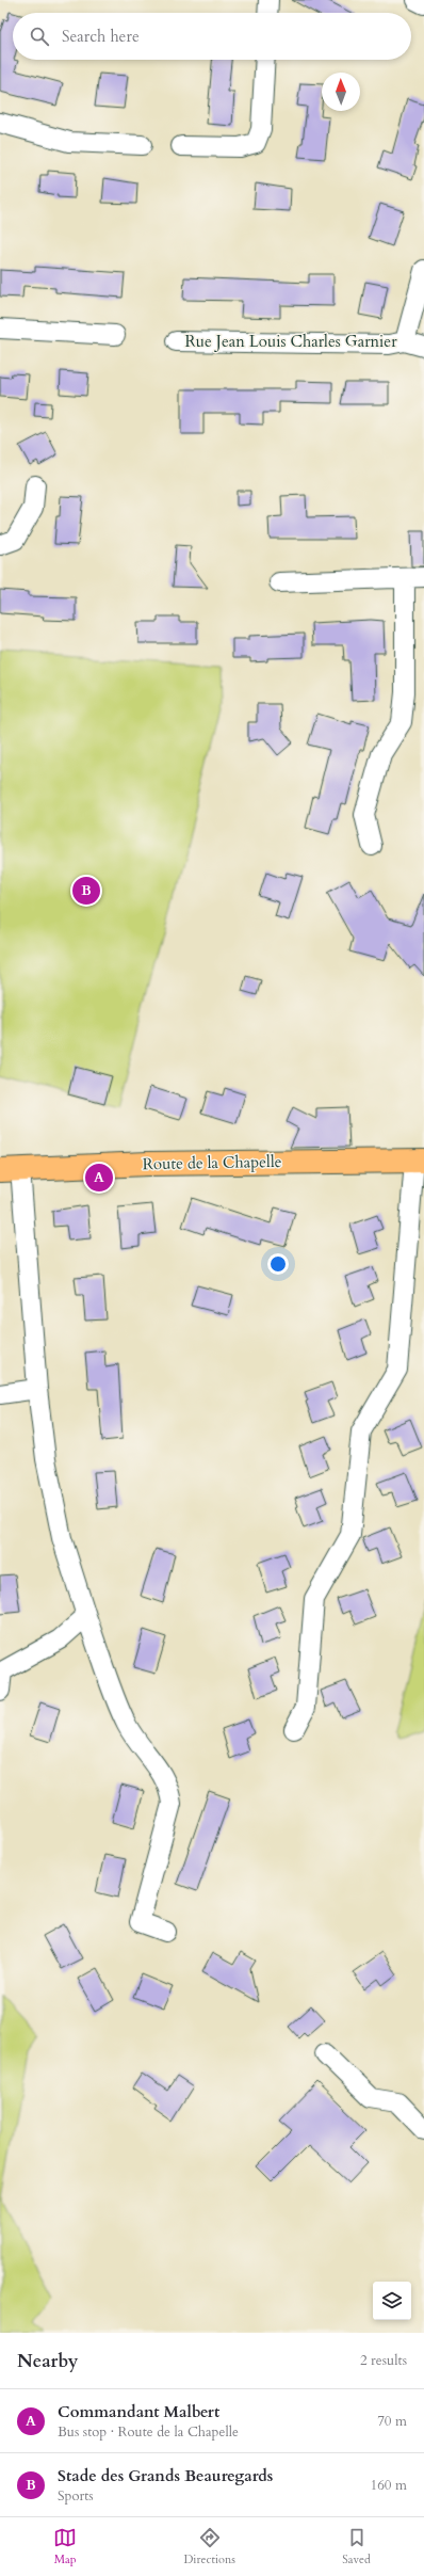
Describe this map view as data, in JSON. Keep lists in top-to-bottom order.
{
  "streets": {
    "main road": ["Route de la Chapelle"],
    "street": ["Rue Jean Louis Charles Garnier"]
  },
  "north": "top",
  "page": {
    "search": "Search here",
    "pins": ["B", "A"],
    "heading": ["Nearby", "2 results"],
    "list": [
      {
        "mark": "A",
        "name": "Commandant Malbert",
        "note": "Bus stop · Route de la Chapelle",
        "value": "70 m"
      },
      {
        "mark": "B",
        "name": "Stade des Grands Beauregards",
        "note": "Sports",
        "value": "160 m"
      }
    ],
    "nav": ["Map", "Directions", "Saved"]
  }
}
